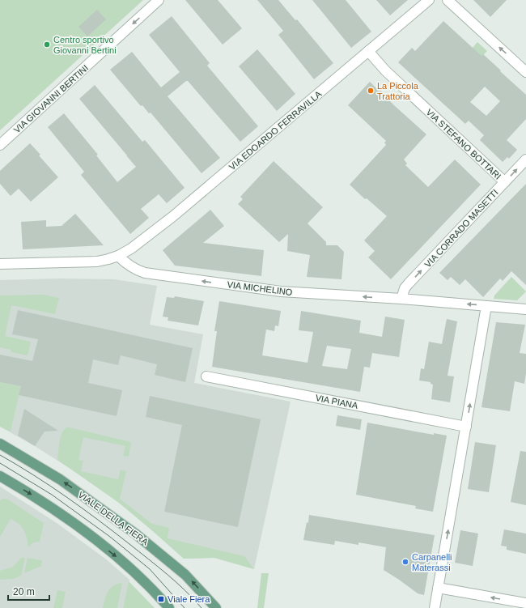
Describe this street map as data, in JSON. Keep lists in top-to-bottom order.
{
  "streets": {
    "main road": ["VIALE DELLA FIERA"],
    "street": [
      "VIA GIOVANNI BERTINI",
      "VIA EDOARDO FERRAVILLA",
      "VIA STEFANO BOTTARI",
      "VIA CORRADO MASETTI",
      "VIA MICHELINO",
      "VIA PIANA"
    ]
  },
  "crossings": [
    ["VIA EDOARDO FERRAVILLA", "VIA STEFANO BOTTARI"],
    ["VIA EDOARDO FERRAVILLA", "VIA MICHELINO"],
    ["VIA STEFANO BOTTARI", "VIA CORRADO MASETTI"],
    ["VIA CORRADO MASETTI", "VIA MICHELINO"]
  ],
  "one_way": ["VIA GIOVANNI BERTINI", "VIA CORRADO MASETTI", "VIA MICHELINO"],
  "places": {
    "other": ["Centro sportivo Giovanni Bertini", "La Piccola Trattoria", "Carpanelli Materassi"],
    "transit": ["Viale Fiera"]
  },
  "scale_bar": "20 m"
}
